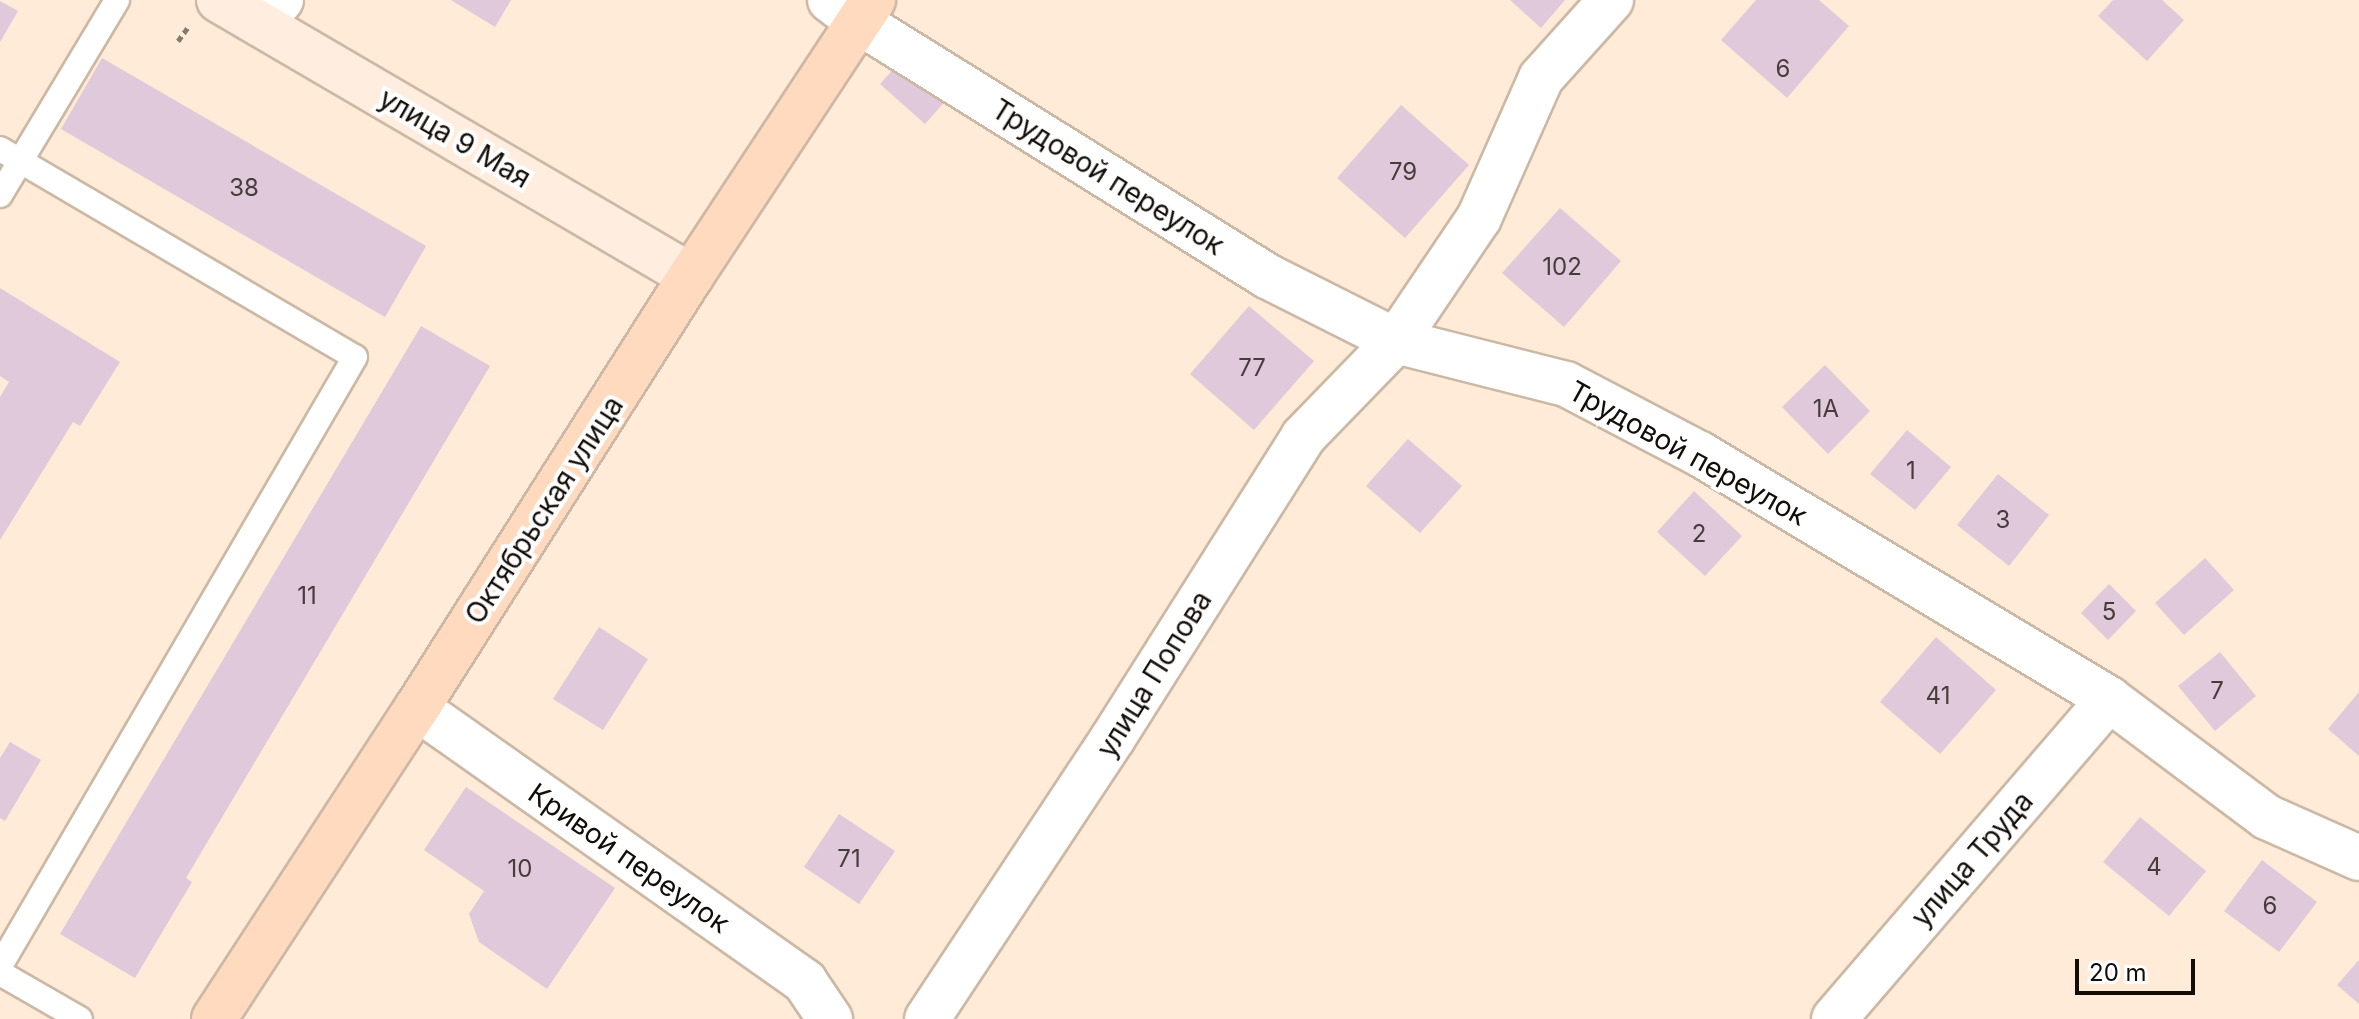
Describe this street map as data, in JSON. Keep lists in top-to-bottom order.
{
  "streets": {
    "main road": ["улица 9 Мая", "Октябрьская улица"],
    "street": [
      "Трудовой переулок",
      "улица Попова",
      "Кривой переулок",
      "улица Труда"
    ]
  },
  "crossings": [
    ["улица 9 Мая", "Октябрьская улица"],
    ["Трудовой переулок", "Октябрьская улица"],
    ["Трудовой переулок", "улица Попова"],
    ["Трудовой переулок", "улица Труда"],
    ["Октябрьская улица", "Кривой переулок"]
  ],
  "house_numbers": [
    "6",
    "79",
    "38",
    "102",
    "77",
    "1А",
    "1",
    "3",
    "2",
    "11",
    "5",
    "7",
    "41",
    "71",
    "4",
    "10",
    "6"
  ],
  "scale_bar": "20 m"
}
